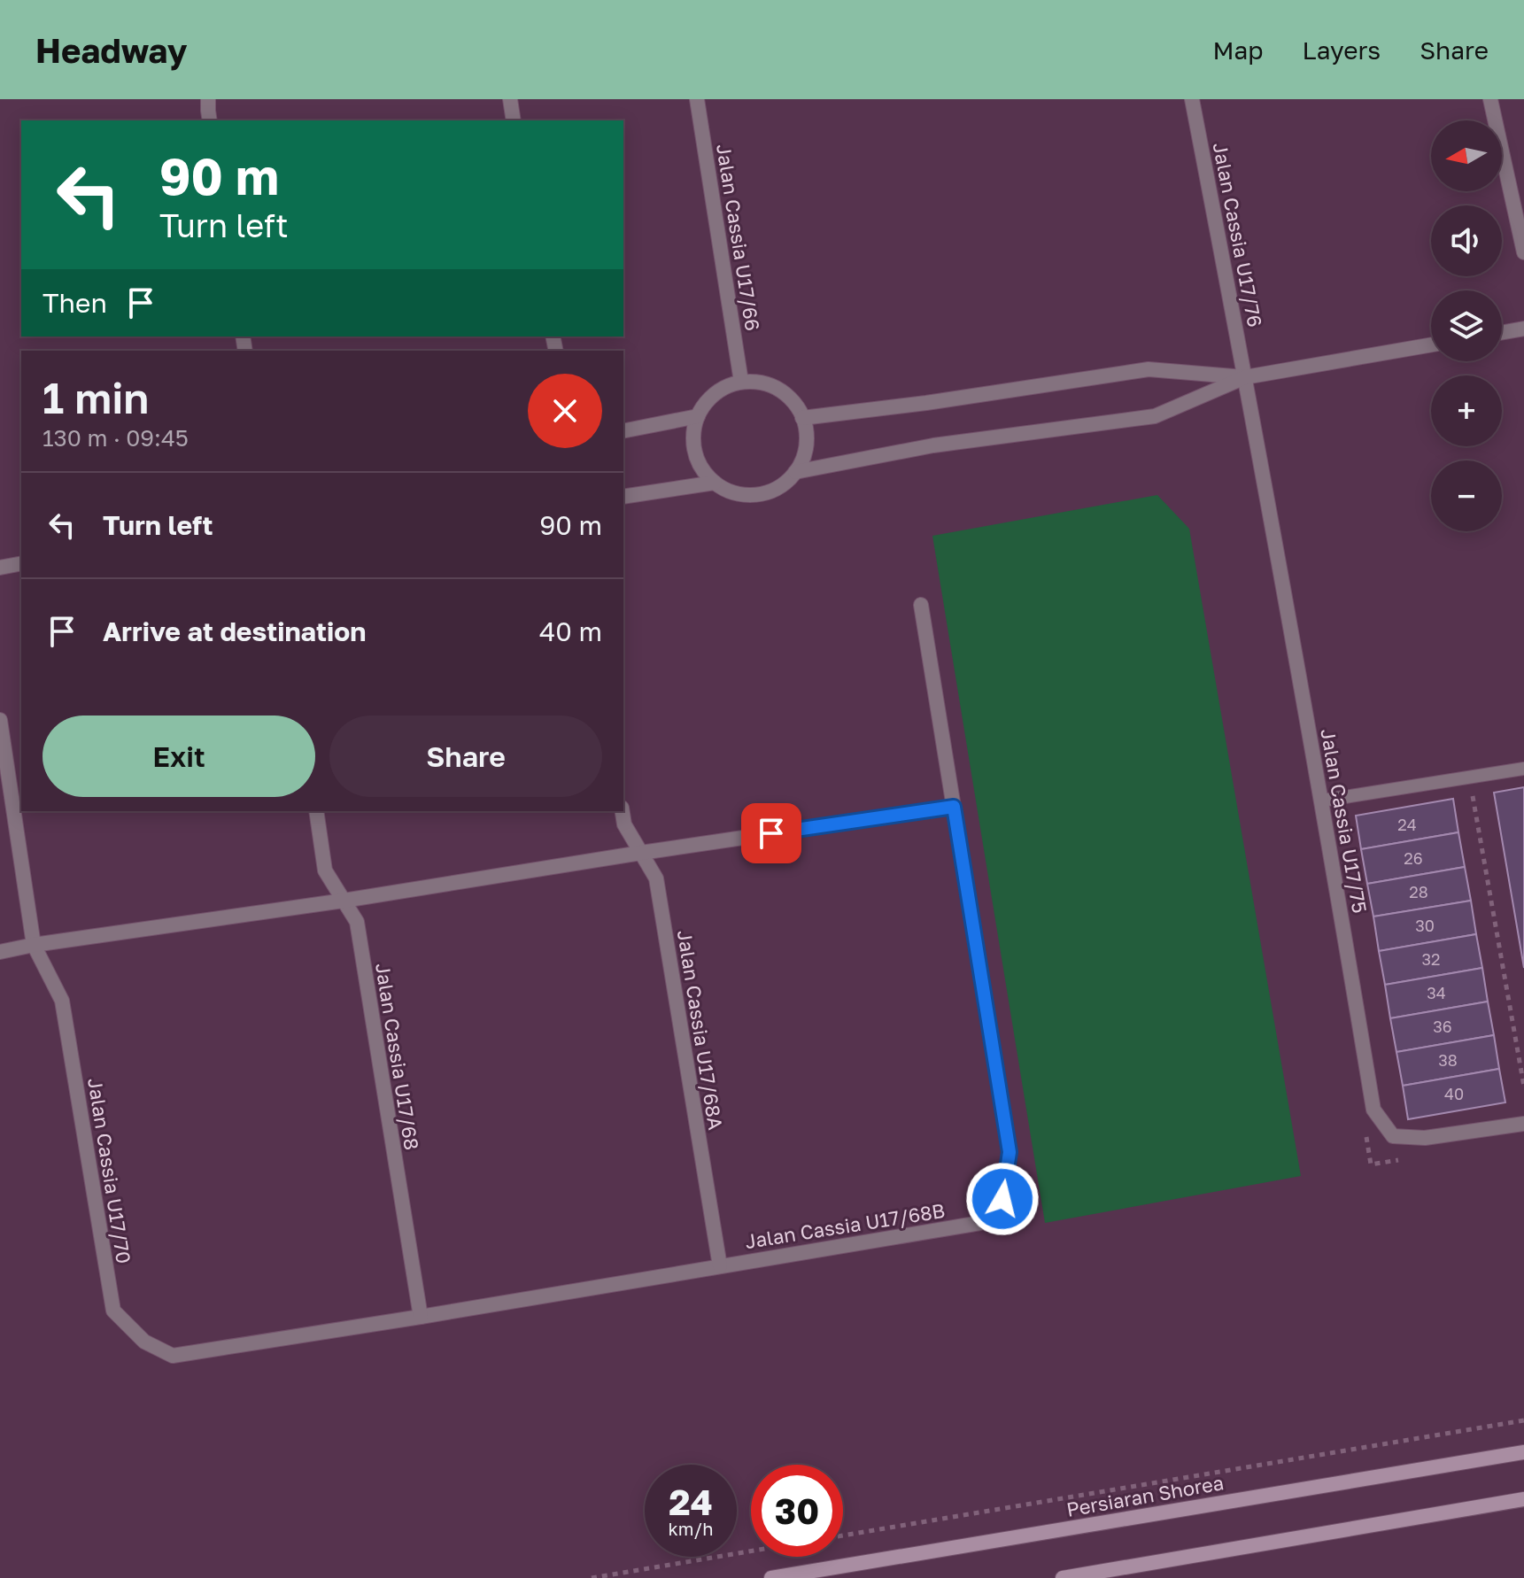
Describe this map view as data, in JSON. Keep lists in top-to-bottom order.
{
  "streets": {
    "main road": ["Persiaran Shorea"],
    "street": [
      "Jalan Cassia U17/76",
      "Jalan Cassia U17/66",
      "Jalan Cassia U17/75",
      "Jalan Cassia U17/68A",
      "Jalan Cassia U17/68",
      "Jalan Cassia U17/70",
      "Jalan Cassia U17/68B"
    ]
  },
  "crossings": [
    ["Jalan Cassia U17/76", "Jalan Cassia U17/75"],
    ["Jalan Cassia U17/68A", "Jalan Cassia U17/68B"],
    ["Jalan Cassia U17/68", "Jalan Cassia U17/70"],
    ["Jalan Cassia U17/68", "Jalan Cassia U17/68B"],
    ["Jalan Cassia U17/70", "Jalan Cassia U17/68B"]
  ],
  "house_numbers": [
    "24",
    "26",
    "28",
    "30",
    "32",
    "34",
    "36",
    "38",
    "40"
  ],
  "north": "left",
  "page": {
    "header": "Headway",
    "nav": ["Map", "Layers", "Share"],
    "map_buttons": ["+", "−"],
    "turn": ["90 m", "Turn left"],
    "then": "Then",
    "heading": ["1 min", "130 m · 09:45"],
    "list": [
      {
        "name": "Turn left",
        "value": "90 m"
      },
      {
        "name": "Arrive at destination",
        "value": "40 m"
      }
    ],
    "buttons": ["Exit", "Share"],
    "speed": "24 km/h",
    "limit": "30"
  }
}
